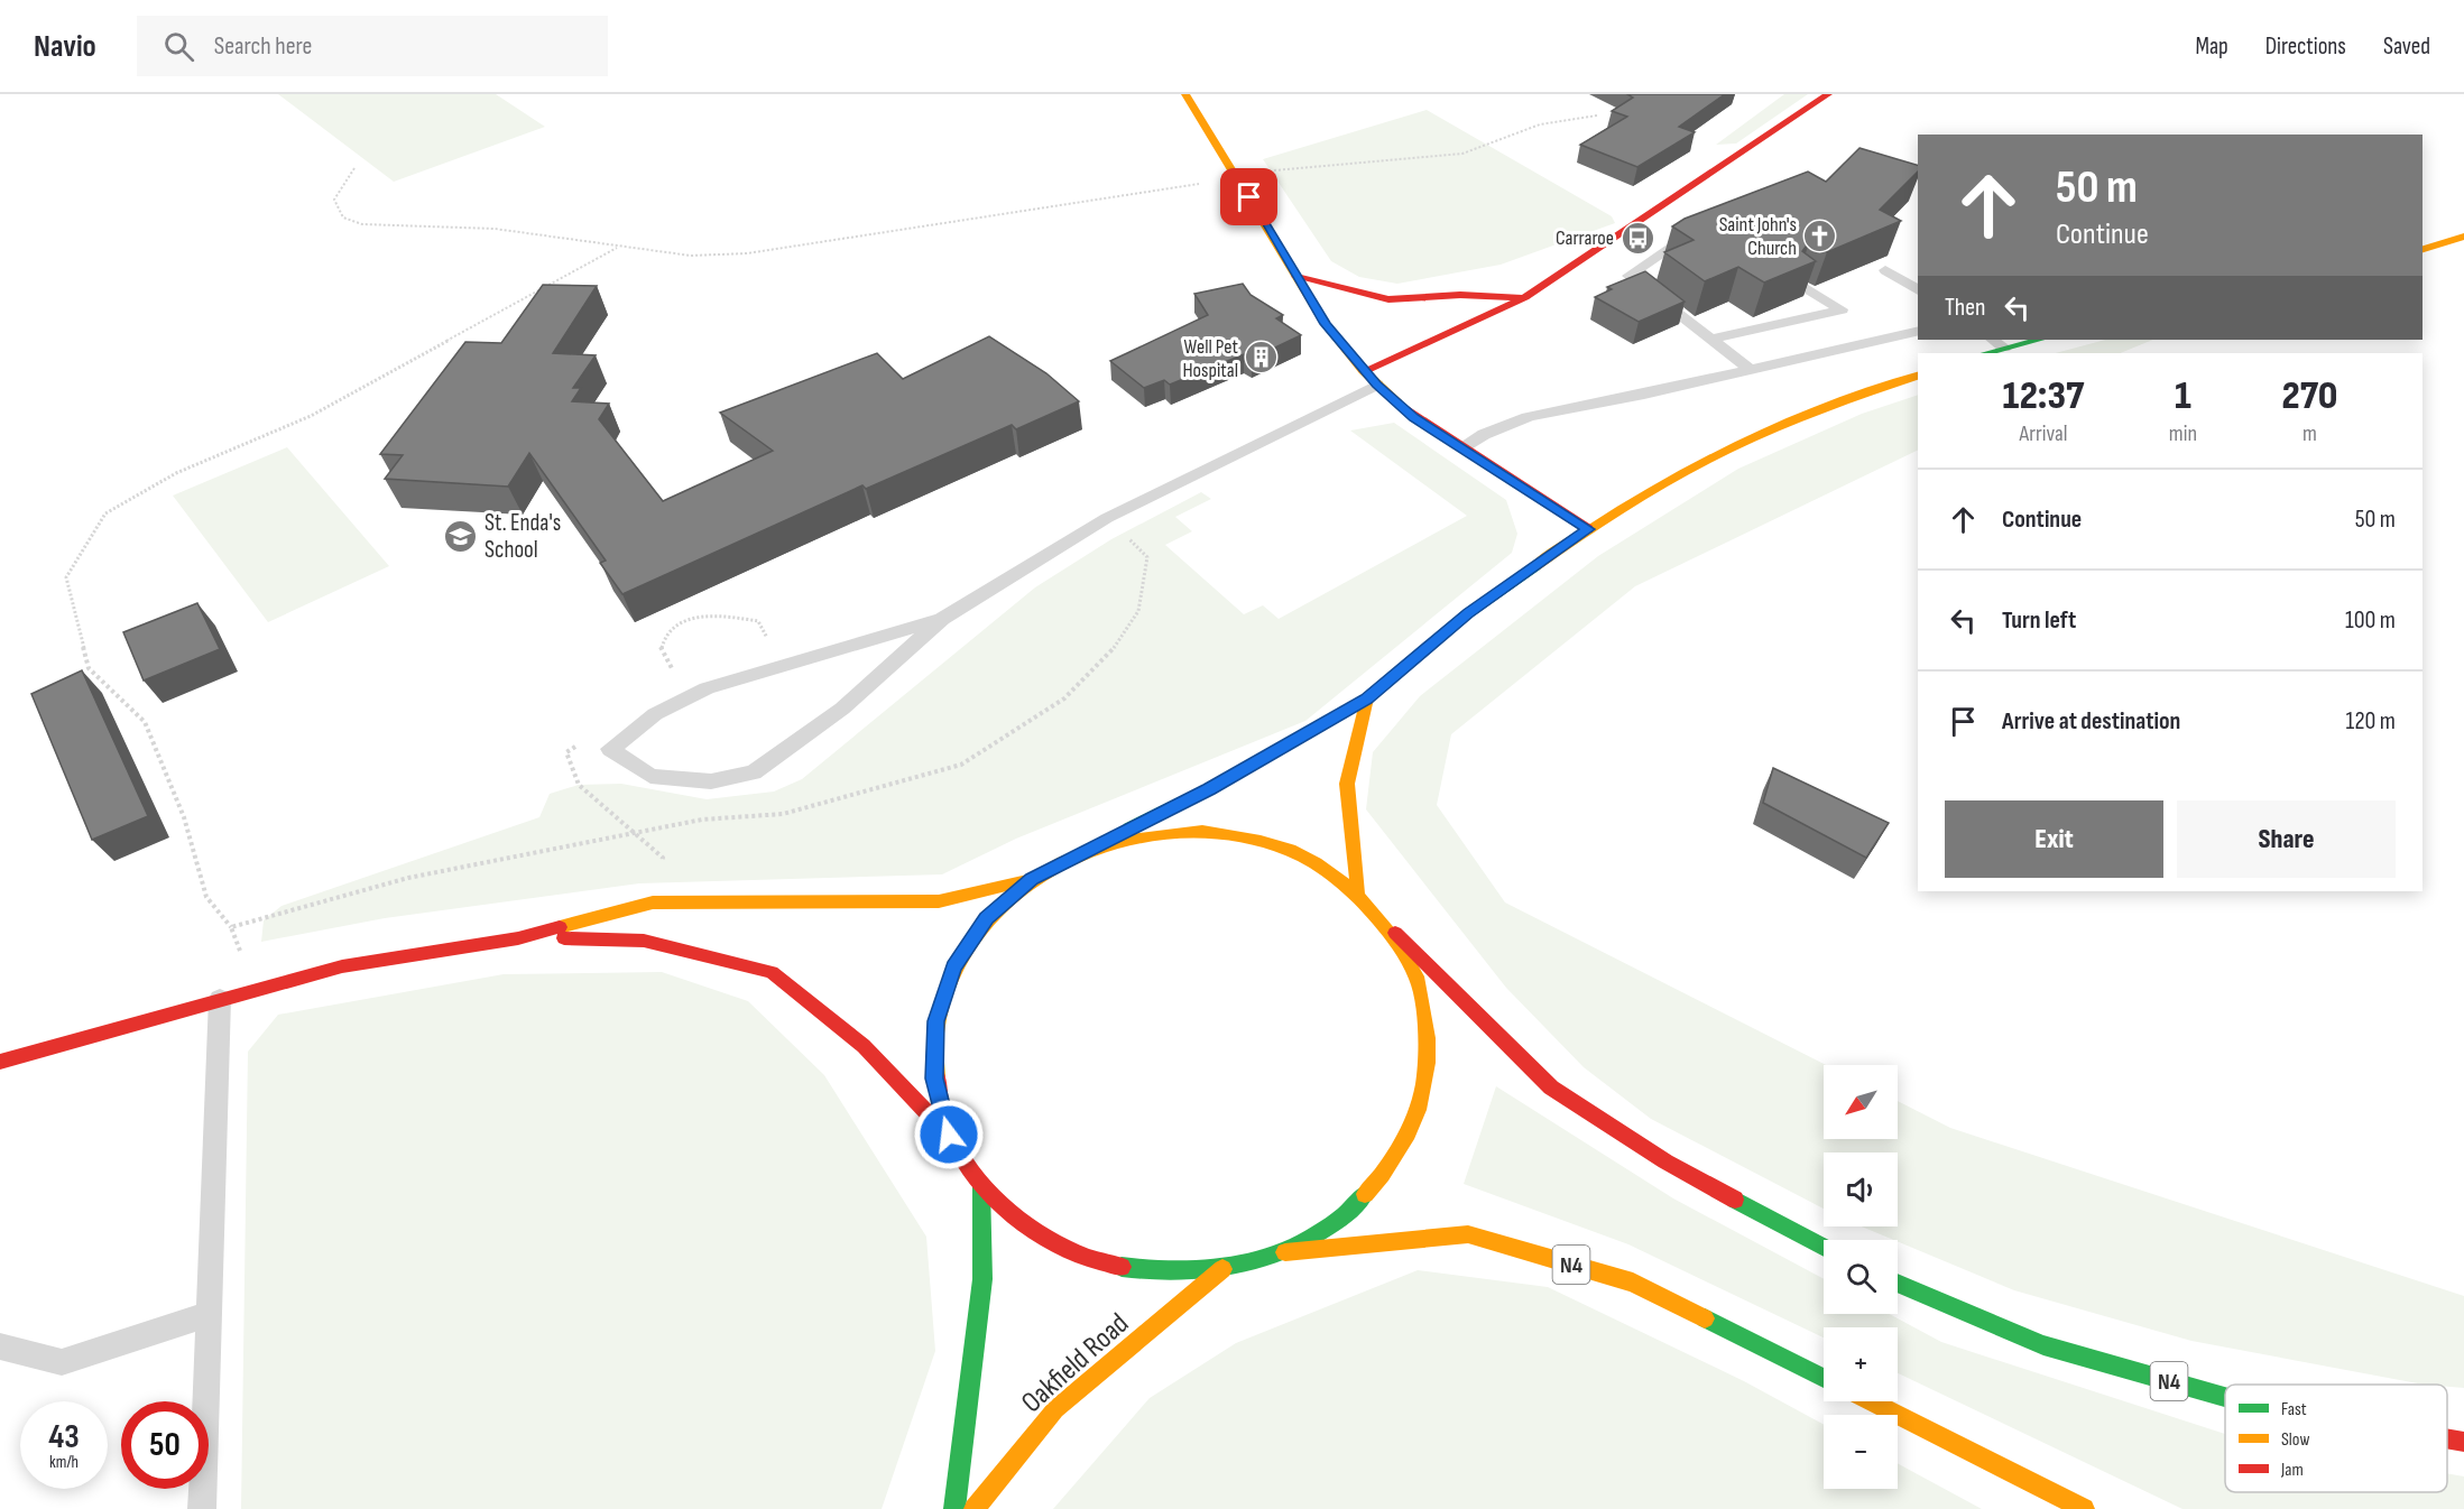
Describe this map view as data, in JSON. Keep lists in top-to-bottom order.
{
  "streets": {
    "main road": ["N4", "Oakfield Road"]
  },
  "places": {
    "church": ["Saint John's Church"],
    "bus stop": ["Carraroe"],
    "building": ["Well Pet Hospital"],
    "school or university": ["St. Enda's School"]
  },
  "legend": ["Fast", "Slow", "Jam"],
  "north": "bottom left",
  "page": {
    "header": "Navio",
    "search": "Search here",
    "nav": ["Map", "Directions", "Saved"],
    "turn": ["50 m", "Continue"],
    "then": "Then",
    "eta": [
      "12:37",
      "Arrival",
      "1",
      "min",
      "270",
      "m"
    ],
    "list": [
      {
        "name": "Continue",
        "value": "50 m"
      },
      {
        "name": "Turn left",
        "value": "100 m"
      },
      {
        "name": "Arrive at destination",
        "value": "120 m"
      }
    ],
    "buttons": ["Exit", "Share"],
    "map_buttons": ["+", "−"],
    "speed": "43 km/h",
    "limit": "50"
  }
}
